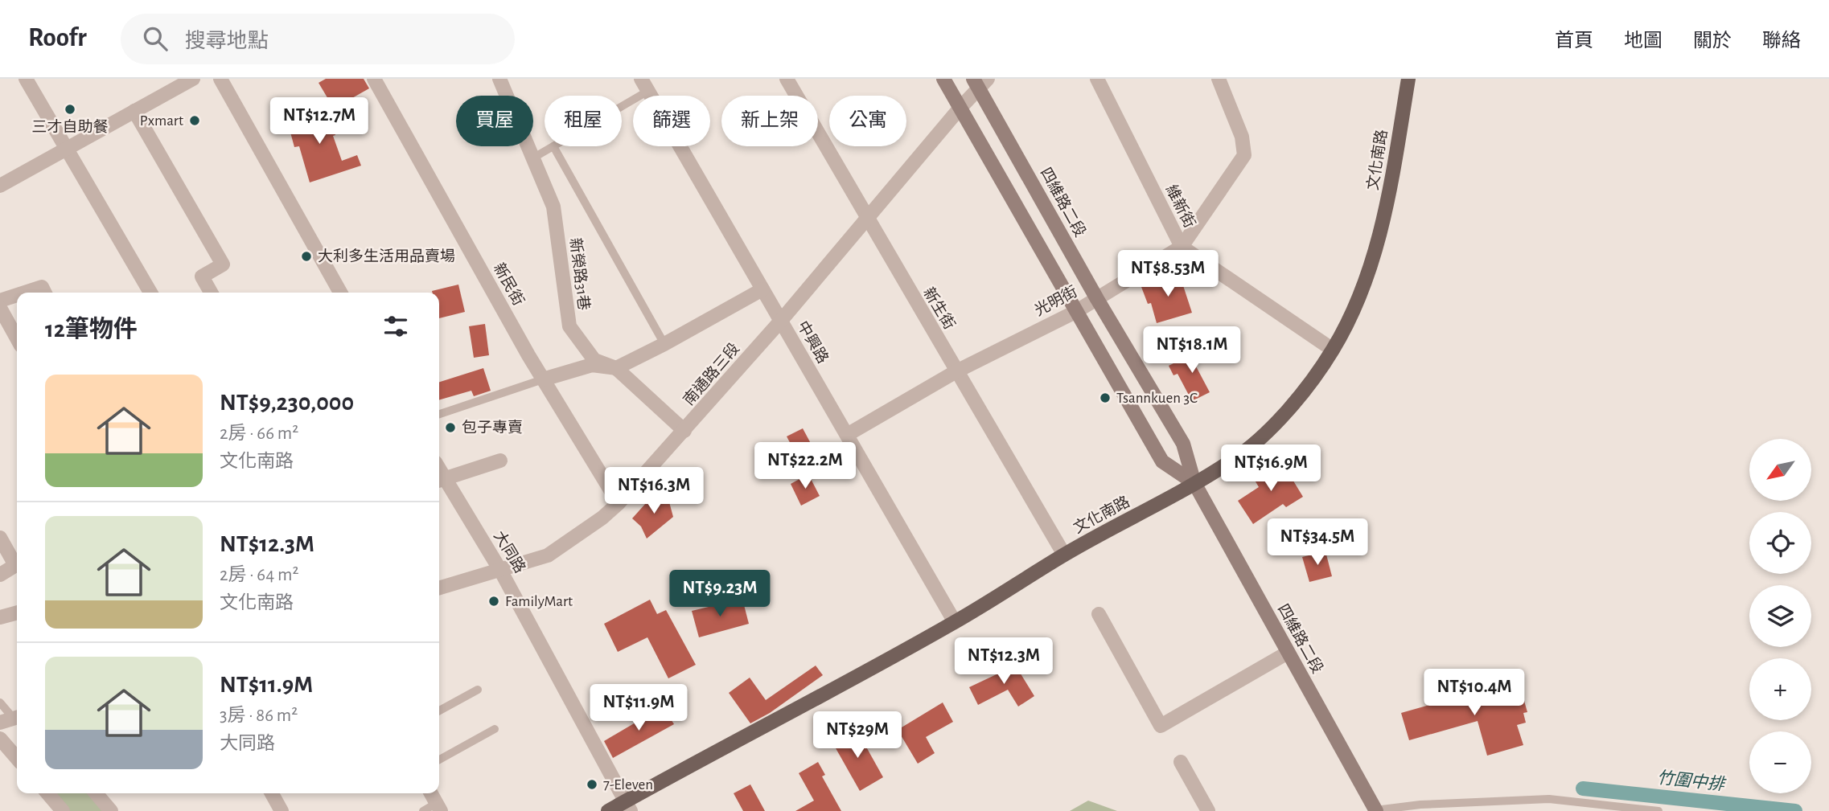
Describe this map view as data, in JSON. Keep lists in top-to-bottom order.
{
  "streets": {
    "main road": ["文化南路"],
    "street": [
      "四維路二段",
      "維新街",
      "新榮路31巷",
      "新民街",
      "光明街",
      "新生街",
      "中興路",
      "南通路三段",
      "大同路"
    ]
  },
  "crossings": [
    ["文化南路", "四維路二段"],
    ["文化南路", "維新街"],
    ["文化南路", "新生街"],
    ["文化南路", "中興路"],
    ["文化南路", "大同路"],
    ["四維路二段", "光明街"],
    ["四維路二段", "南通路三段"],
    ["維新街", "光明街"],
    ["新榮路31巷", "南通路三段"],
    ["新民街", "南通路三段"],
    ["光明街", "新生街"],
    ["光明街", "中興路"],
    ["新生街", "南通路三段"],
    ["中興路", "南通路三段"],
    ["南通路三段", "大同路"]
  ],
  "water": ["竹圍中排"],
  "places": [
    "三才自助餐",
    "Pxmart",
    "大利多生活用品賣場",
    "Tsannkuen 3C",
    "包子專賣",
    "FamilyMart",
    "7-Eleven"
  ],
  "north": "bottom left",
  "page": {
    "header": "Roofr",
    "search": "搜尋地點",
    "nav": [
      "首頁",
      "地圖",
      "關於",
      "聯絡"
    ],
    "chip": [
      "買屋",
      "租屋",
      "篩選",
      "新上架",
      "公寓"
    ],
    "price": [
      "NT$12.7M",
      "NT$8.53M",
      "NT$18.1M",
      "NT$22.2M",
      "NT$16.9M",
      "NT$16.3M",
      "NT$34.5M",
      "NT$9.23M",
      "NT$12.3M",
      "NT$10.4M",
      "NT$11.9M",
      "NT$29M"
    ],
    "heading": "12筆物件",
    "list": [
      {
        "name": "NT$9,230,000",
        "note": "2房 · 66 m² · 文化南路"
      },
      {
        "name": "NT$12.3M",
        "note": "2房 · 64 m² · 文化南路"
      },
      {
        "name": "NT$11.9M",
        "note": "3房 · 86 m² · 大同路"
      }
    ],
    "map_buttons": ["+", "−"]
  }
}
